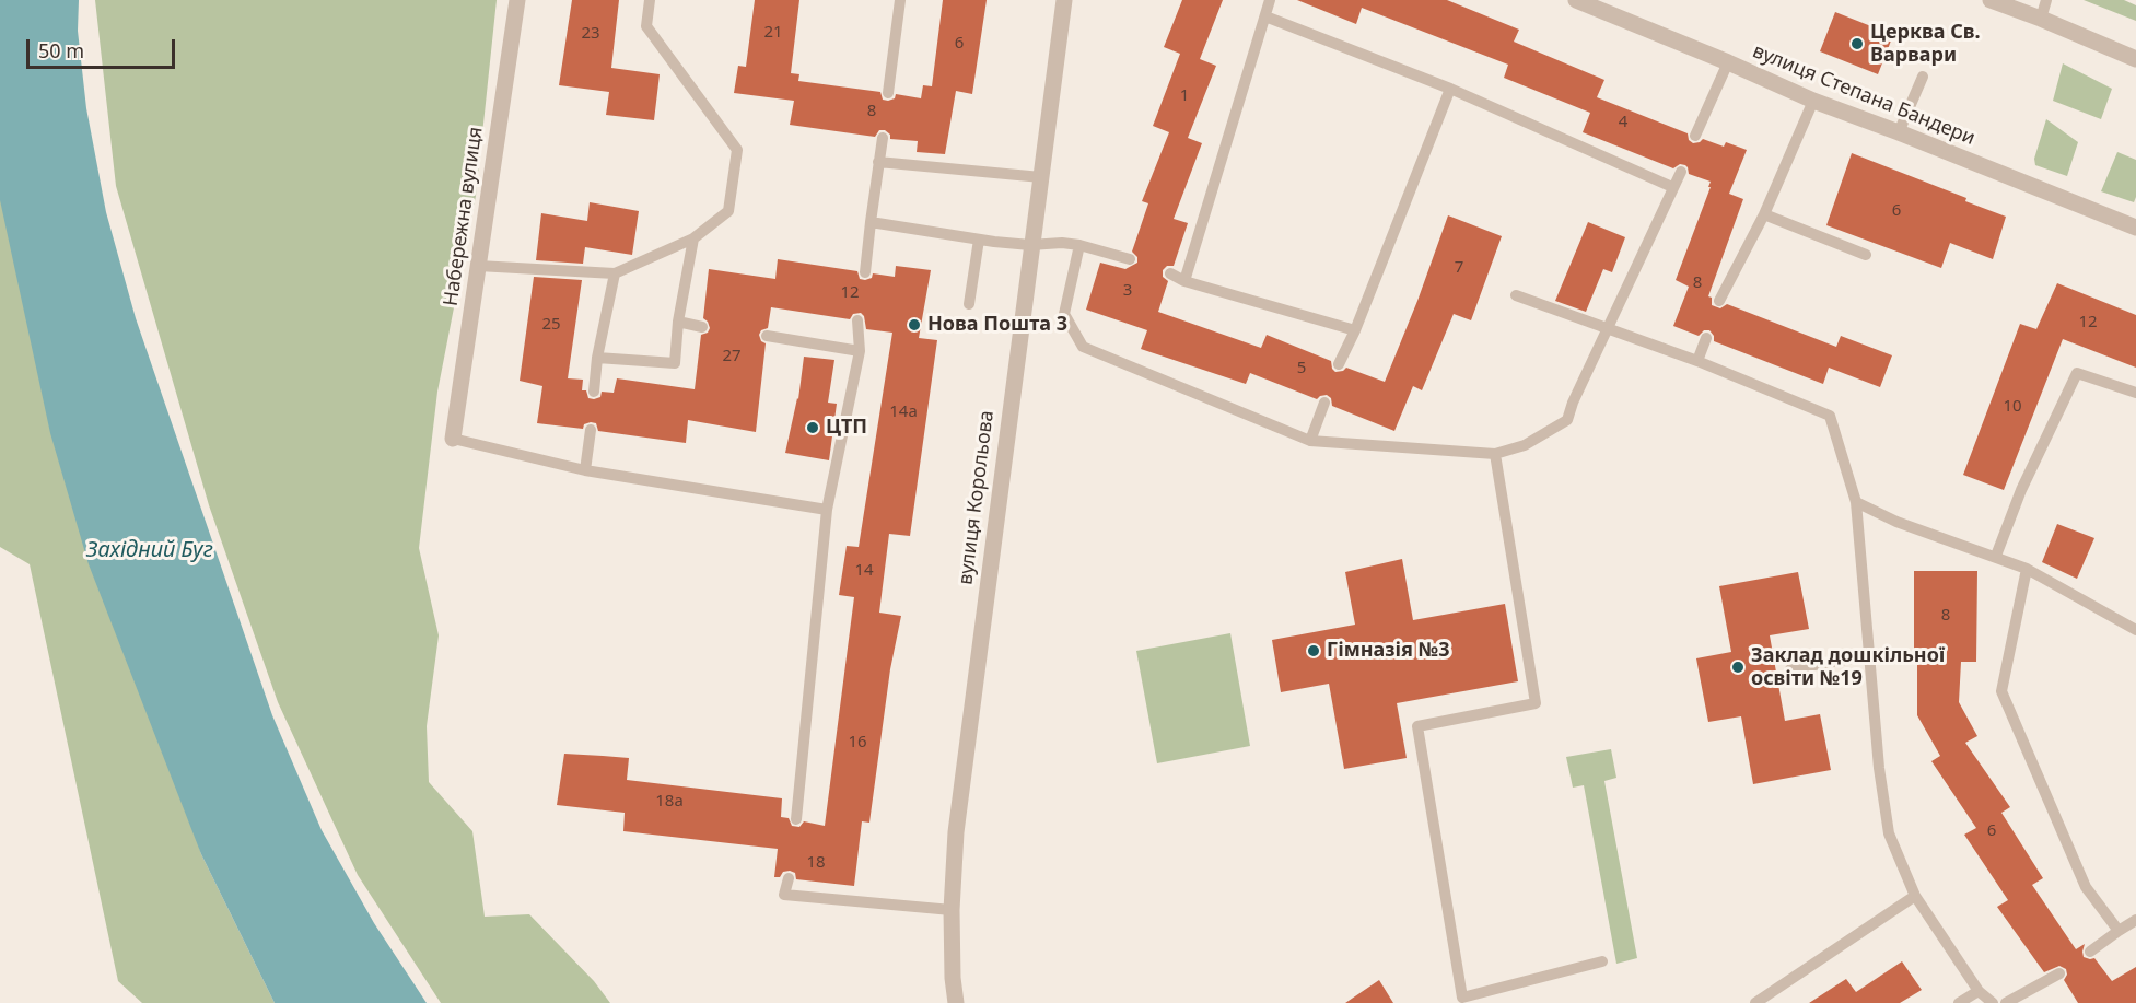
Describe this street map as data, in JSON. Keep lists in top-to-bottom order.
{
  "streets": {
    "street": ["вулиця Степана Бандери", "Набережна вулиця", "вулиця Корольова"]
  },
  "water": ["Західний Буг"],
  "places": [
    "Церква Св. Варвари",
    "Нова Пошта 3",
    "ЦТП",
    "Гімназія №3",
    "Заклад дошкільної освіти №19"
  ],
  "house_numbers": [
    "21",
    "23",
    "6",
    "1",
    "8",
    "4",
    "6",
    "7",
    "8",
    "3",
    "12",
    "12",
    "25",
    "27",
    "5",
    "10",
    "14а",
    "14",
    "8",
    "16",
    "18а",
    "6",
    "18"
  ],
  "scale_bar": "50 m"
}
